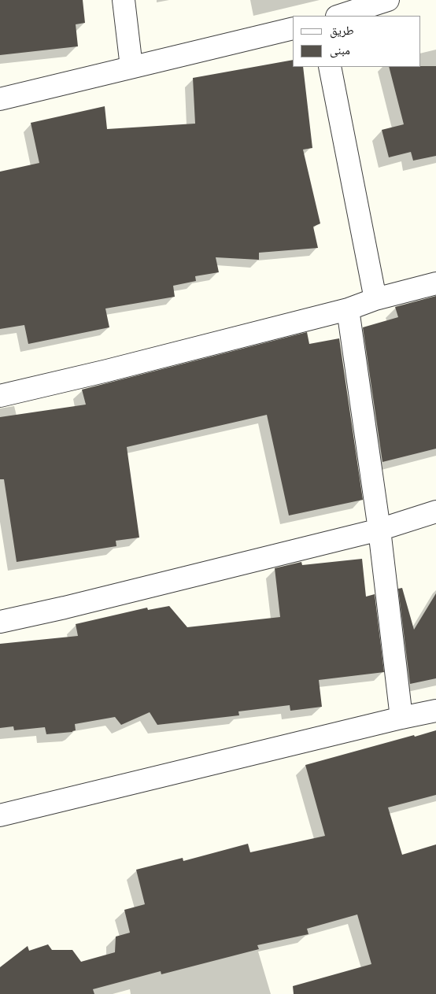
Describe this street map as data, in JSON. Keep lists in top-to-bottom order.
{
  "legend": ["طريق", "مبنى"]
}
